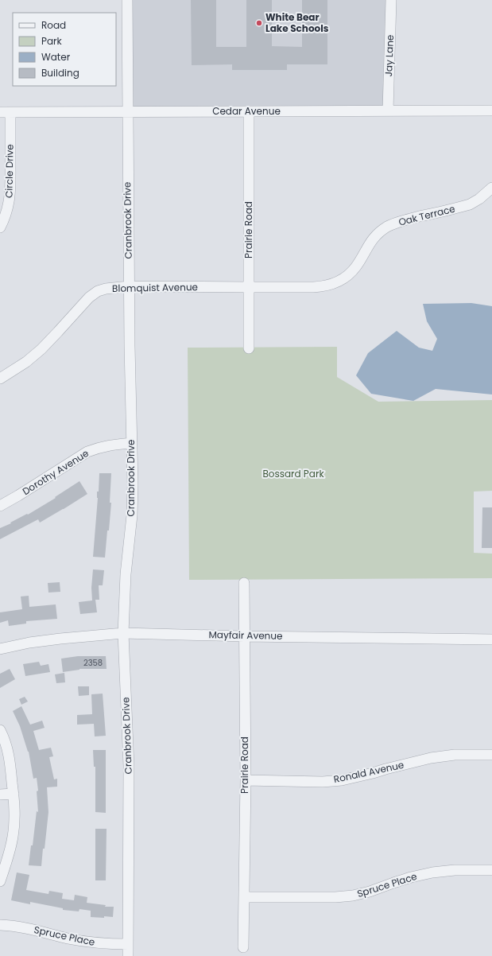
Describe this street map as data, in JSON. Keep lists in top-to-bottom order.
{
  "streets": {
    "street": [
      "Jay Lane",
      "Cedar Avenue",
      "Circle Drive",
      "Oak Terrace",
      "Cranbrook Drive",
      "Prairie Road",
      "Blomquist Avenue",
      "Dorothy Avenue",
      "Mayfair Avenue",
      "Ronald Avenue",
      "Spruce Place"
    ]
  },
  "crossings": [
    ["Jay Lane", "Cedar Avenue"],
    ["Cedar Avenue", "Circle Drive"],
    ["Cedar Avenue", "Cranbrook Drive"],
    ["Cedar Avenue", "Prairie Road"],
    ["Oak Terrace", "Prairie Road"],
    ["Oak Terrace", "Blomquist Avenue"],
    ["Cranbrook Drive", "Blomquist Avenue"],
    ["Cranbrook Drive", "Dorothy Avenue"],
    ["Cranbrook Drive", "Mayfair Avenue"],
    ["Cranbrook Drive", "Spruce Place"],
    ["Prairie Road", "Blomquist Avenue"],
    ["Prairie Road", "Mayfair Avenue"],
    ["Prairie Road", "Ronald Avenue"],
    ["Prairie Road", "Spruce Place"]
  ],
  "parks": ["Bossard Park"],
  "places": ["White Bear Lake Schools"],
  "house_numbers": ["2358"],
  "legend": [
    "Road",
    "Park",
    "Water",
    "Building"
  ]
}
